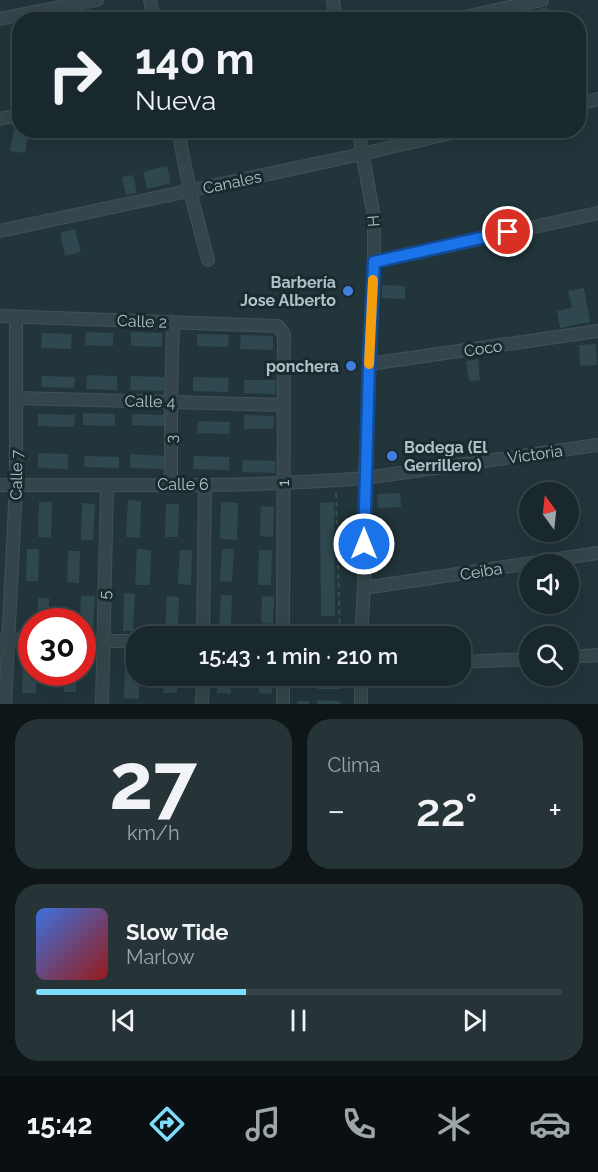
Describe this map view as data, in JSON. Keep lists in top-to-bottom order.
{
  "streets": {
    "street": [
      "Canales",
      "H",
      "Calle 2",
      "Coco",
      "Calle 4",
      "3",
      "Victoria",
      "Calle 7",
      "1",
      "Calle 6",
      "Ceiba",
      "5"
    ]
  },
  "crossings": [
    ["Canales", "H"],
    ["H", "Coco"],
    ["H", "Victoria"],
    ["H", "Calle 6"],
    ["H", "Ceiba"],
    ["Calle 2", "3"],
    ["Calle 2", "Calle 7"],
    ["Calle 2", "1"],
    ["Calle 4", "3"],
    ["Calle 4", "Calle 7"],
    ["Calle 4", "1"],
    ["3", "Calle 6"],
    ["Victoria", "Calle 6"],
    ["Calle 7", "Calle 6"],
    ["1", "Calle 6"],
    ["Calle 6", "5"]
  ],
  "places": ["Barbería Jose Alberto", "ponchera", "Bodega (El Gerrillero)"],
  "north": "top",
  "page": {
    "turn": ["140 m", "Nueva"],
    "limit": "30",
    "trip": "15:43 · 1 min · 210 m",
    "tile": [
      ["27", "km/h"],
      "Clima"
    ],
    "heat": ["−", "22°", "+"],
    "song": ["Slow Tide", "Marlow"],
    "tabs": "15:42"
  }
}
